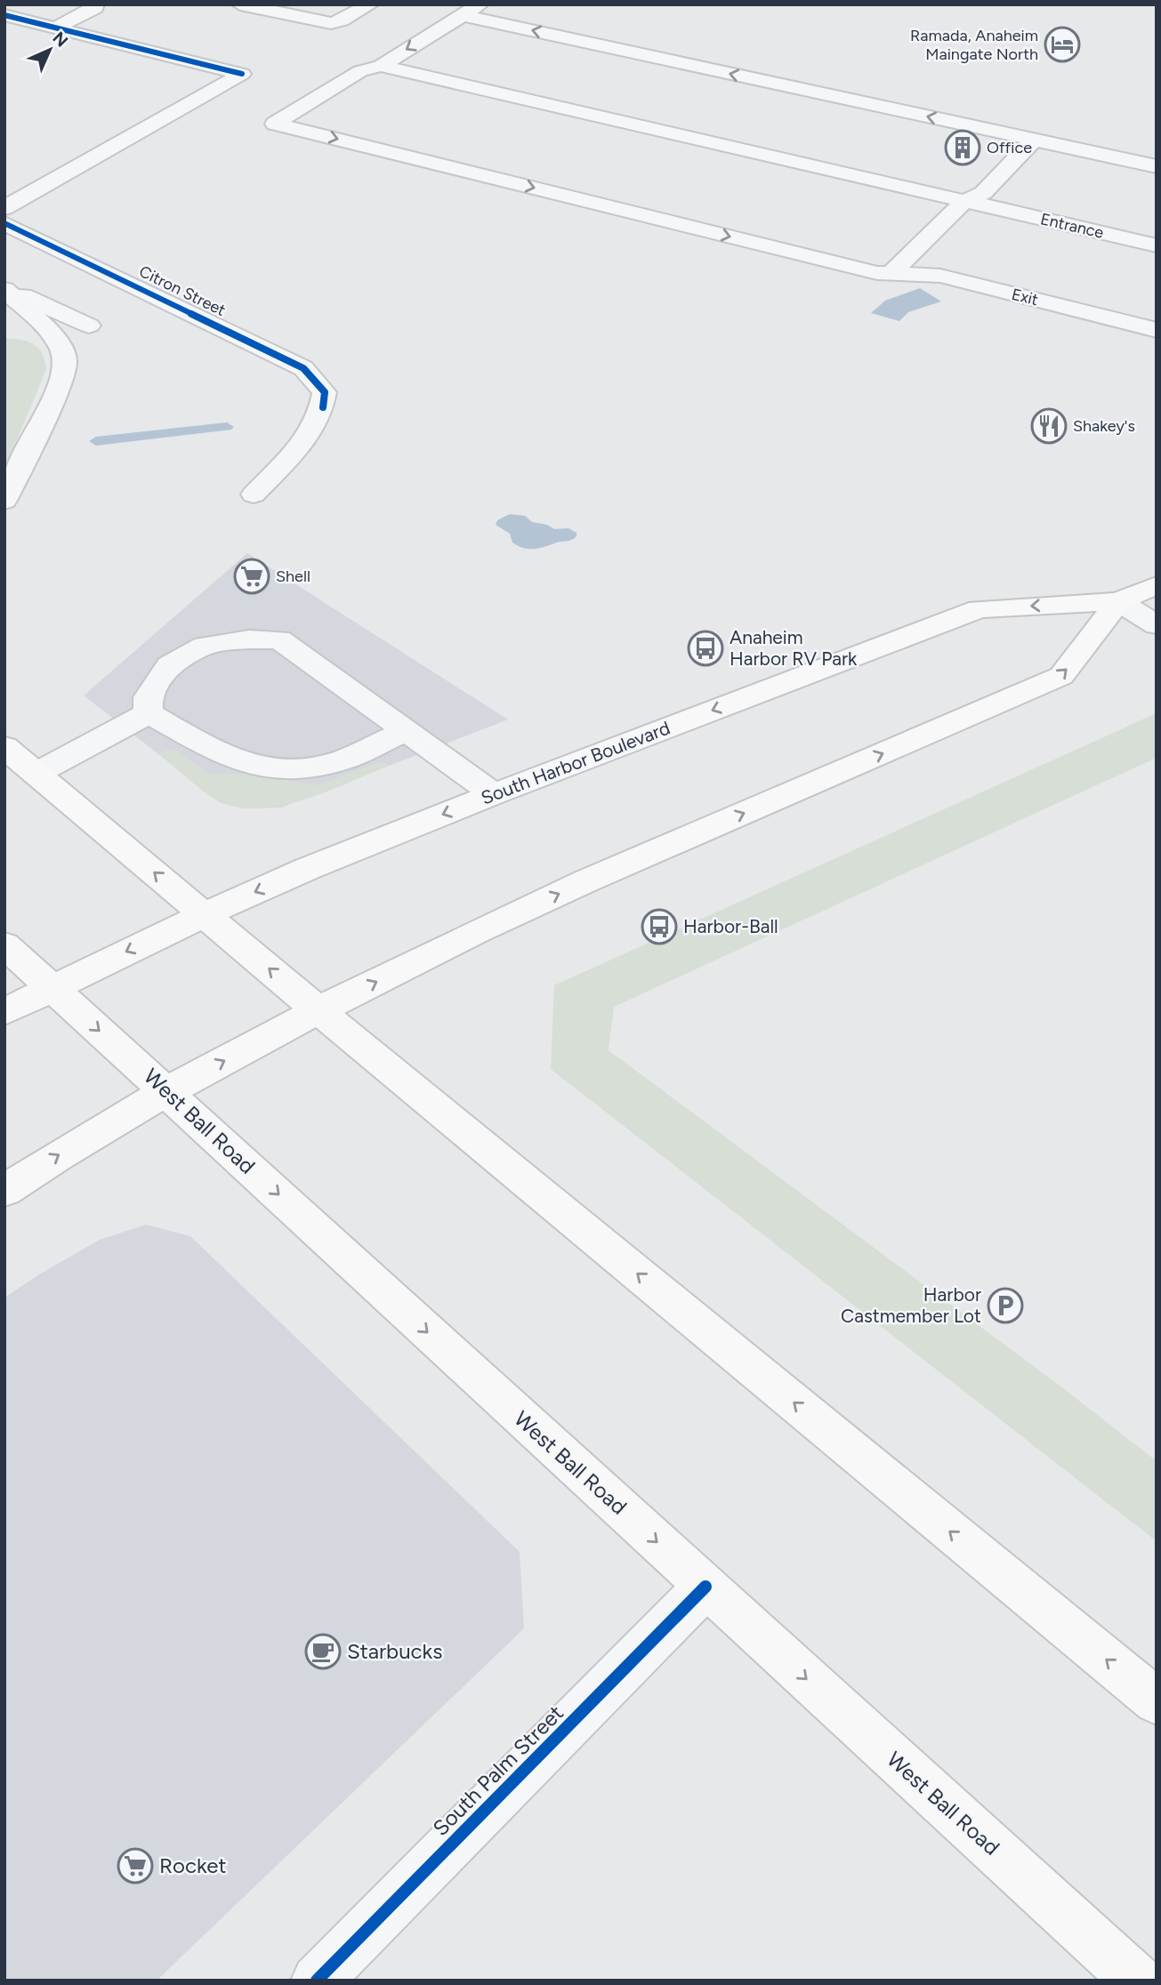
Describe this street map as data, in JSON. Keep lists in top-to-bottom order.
{
  "streets": {
    "main road": ["South Harbor Boulevard", "West Ball Road"],
    "street": [
      "Entrance",
      "Citron Street",
      "Exit",
      "South Palm Street"
    ]
  },
  "crossings": [
    ["Entrance", "Exit"],
    ["South Harbor Boulevard", "West Ball Road"],
    ["West Ball Road", "South Palm Street"]
  ],
  "places": {
    "hotel": ["Ramada, Anaheim Maingate North"],
    "building": ["Office"],
    "restaurant": ["Shakey's"],
    "supermarket": ["Shell", "Rocket"],
    "bus stop": ["Anaheim Harbor RV Park", "Harbor-Ball"],
    "parking": ["Harbor Castmember Lot"],
    "cafe": ["Starbucks"]
  },
  "north": "top right"
}
